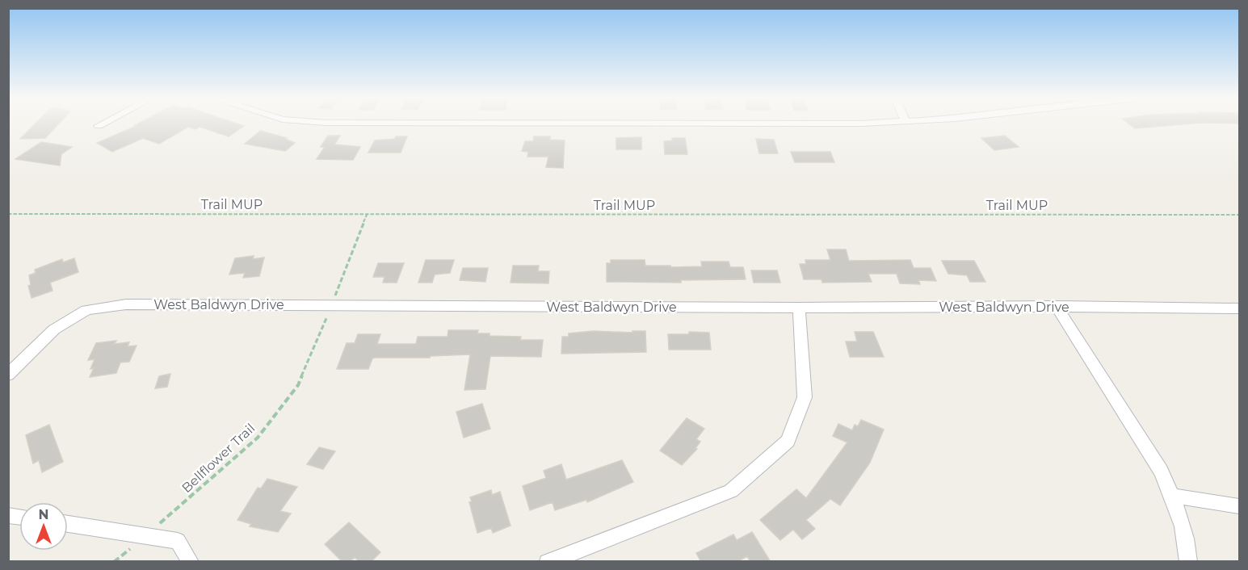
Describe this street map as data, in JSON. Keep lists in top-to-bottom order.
{
  "streets": {
    "street": ["West Baldwyn Drive"],
    "path": ["Trail MUP", "Bellflower Trail"]
  },
  "crossings": [
    ["Trail MUP", "Bellflower Trail"],
    ["West Baldwyn Drive", "Bellflower Trail"]
  ],
  "north": "top"
}
